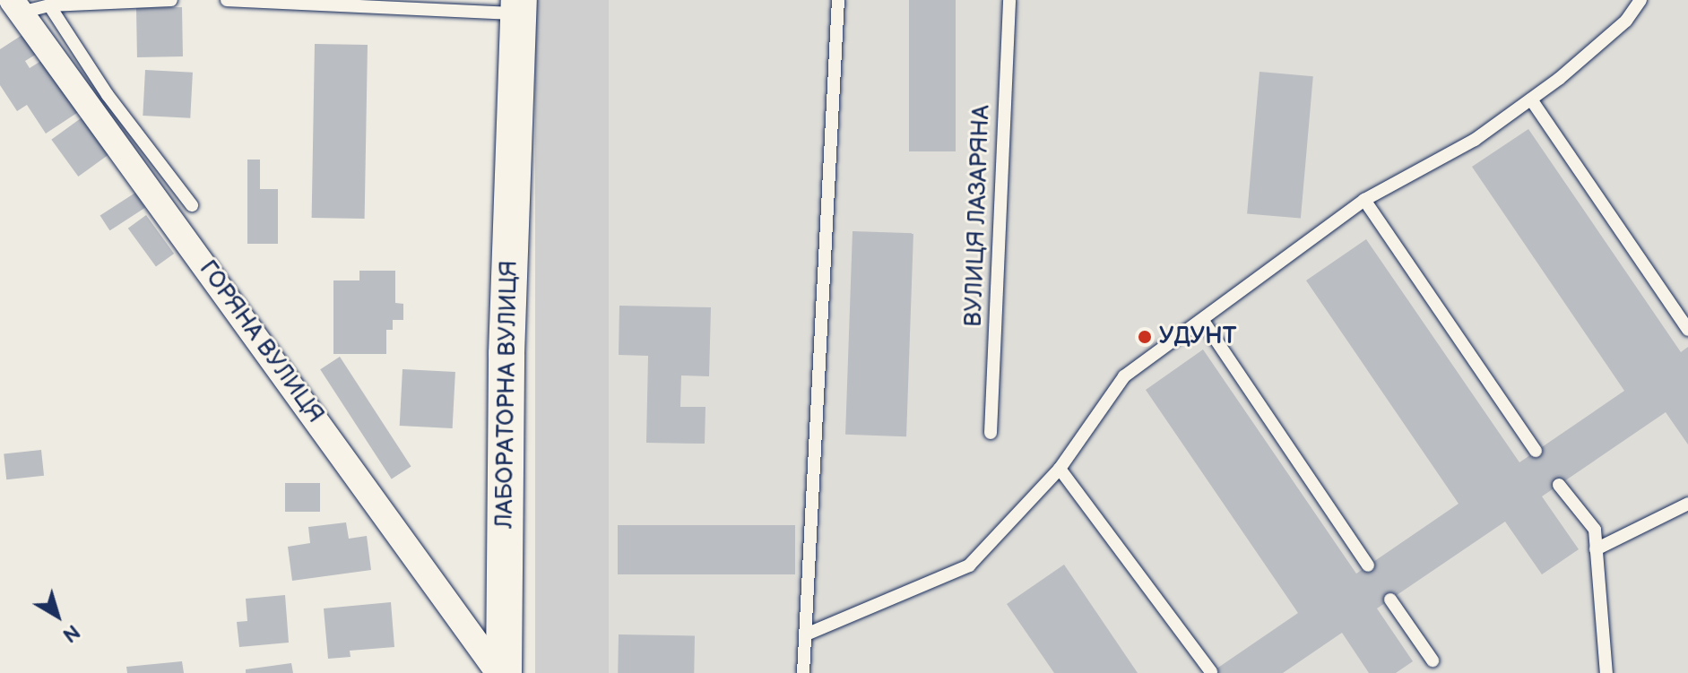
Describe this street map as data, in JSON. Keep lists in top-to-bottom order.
{
  "streets": {
    "main road": ["ЛАБОРАТОРНА ВУЛИЦЯ"],
    "street": ["ГОРЯНА ВУЛИЦЯ"],
    "lane": ["ВУЛИЦЯ ЛАЗАРЯНА"]
  },
  "places": ["УДУНТ"],
  "north": "bottom right"
}
